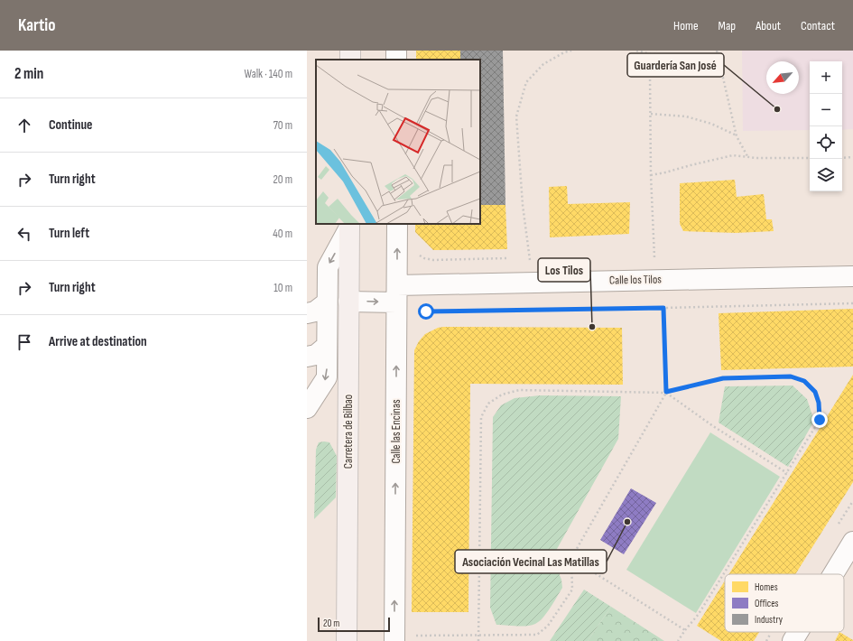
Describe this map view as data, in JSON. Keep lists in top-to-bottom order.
{
  "streets": {
    "main road": ["Carretera de Bilbao"],
    "street": ["Calle los Tilos", "Calle las Encinas"]
  },
  "crossings": [
    ["Calle los Tilos", "Carretera de Bilbao"],
    ["Calle los Tilos", "Calle las Encinas"]
  ],
  "places": ["Guardería San José", "Los Tilos", "Asociación Vecinal Las Matillas"],
  "legend": ["Homes", "Offices", "Industry"],
  "scale_bar": "20 m",
  "north": "bottom left",
  "page": {
    "header": "Kartio",
    "nav": [
      "Home",
      "Map",
      "About",
      "Contact"
    ],
    "heading": ["2 min", "Walk · 140 m"],
    "map_buttons": ["+", "−"],
    "list": [
      ["Continue", "70 m"],
      ["Turn right", "20 m"],
      ["Turn left", "40 m"],
      ["Turn right", "10 m"],
      "Arrive at destination"
    ],
    "scale": "20 m"
  }
}
